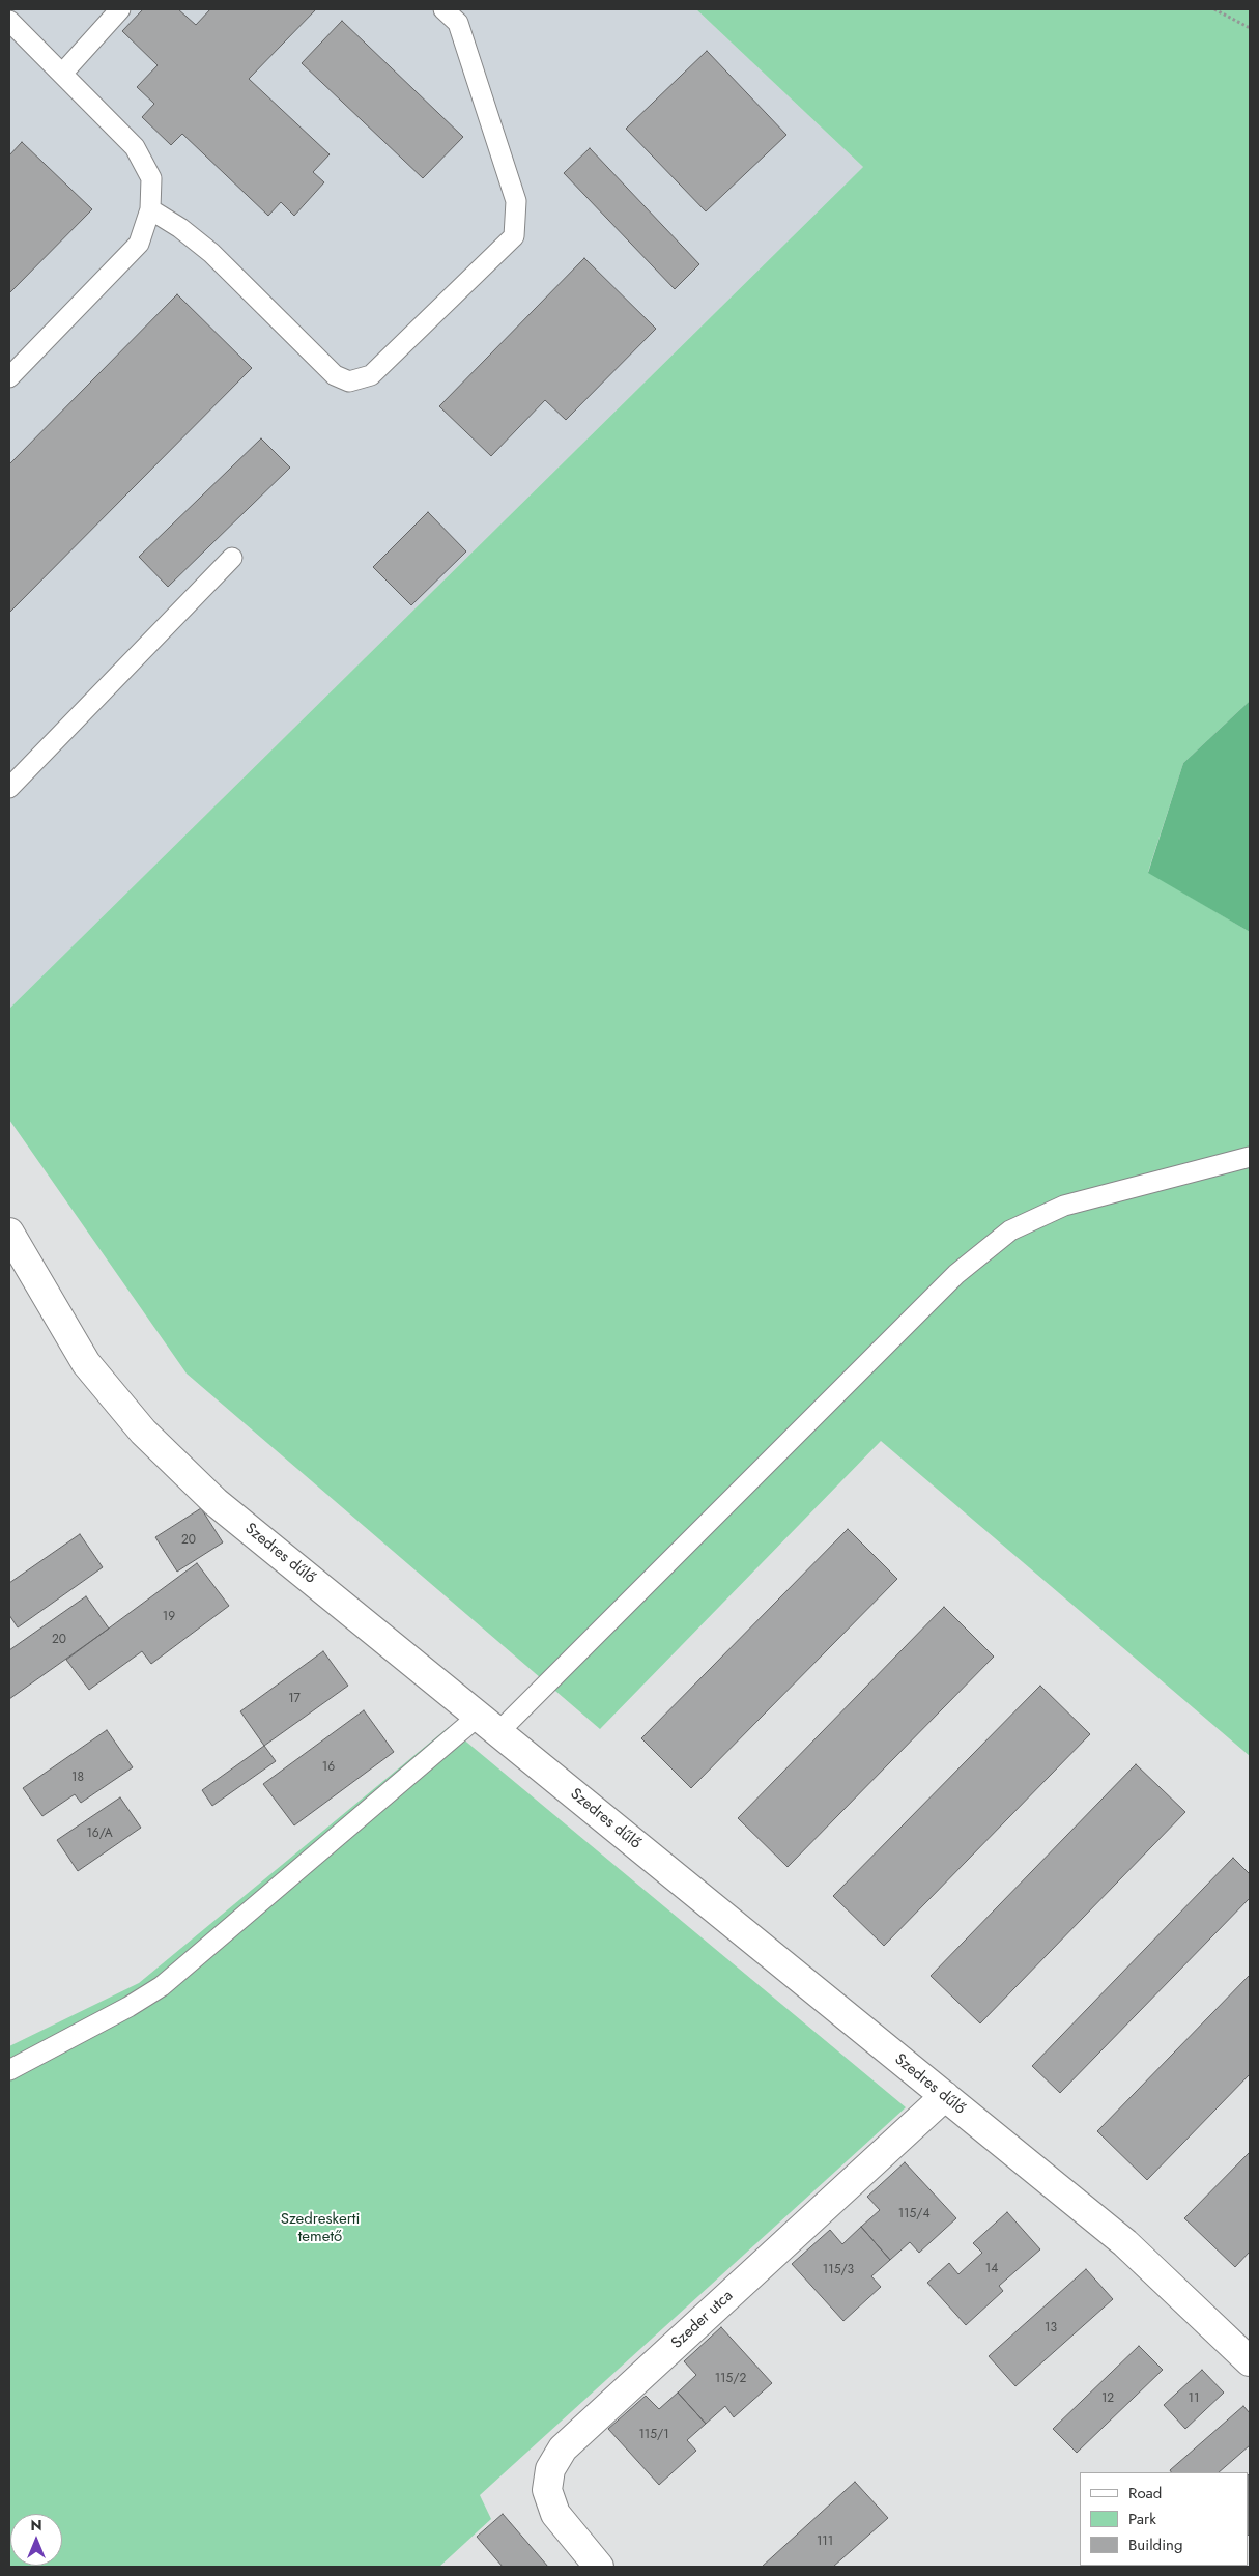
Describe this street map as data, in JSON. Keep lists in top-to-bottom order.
{
  "streets": {
    "street": ["Szedres dűlő", "Szeder utca"]
  },
  "crossings": [
    ["Szedres dűlő", "Szeder utca"]
  ],
  "parks": ["Szedreskerti temető"],
  "house_numbers": [
    "20",
    "19",
    "20",
    "17",
    "16",
    "18",
    "16/A",
    "115/4",
    "14",
    "115/3",
    "13",
    "115/2",
    "12",
    "11",
    "115/1",
    "111"
  ],
  "legend": ["Road", "Park", "Building"],
  "north": "top"
}
